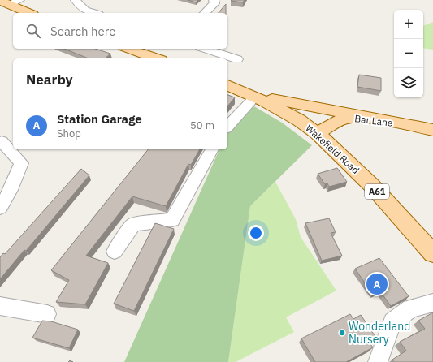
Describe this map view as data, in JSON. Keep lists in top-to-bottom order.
{
  "streets": {
    "main road": ["Bar Lane", "Wakefield Road", "A61"]
  },
  "crossings": [
    ["Bar Lane", "Wakefield Road"]
  ],
  "places": ["Wonderland Nursery"],
  "page": {
    "map_buttons": ["+", "−"],
    "search": "Search here",
    "heading": "Nearby",
    "list": [
      {
        "mark": "A",
        "name": "Station Garage",
        "note": "Shop",
        "value": "50 m"
      }
    ],
    "pins": "A"
  }
}
